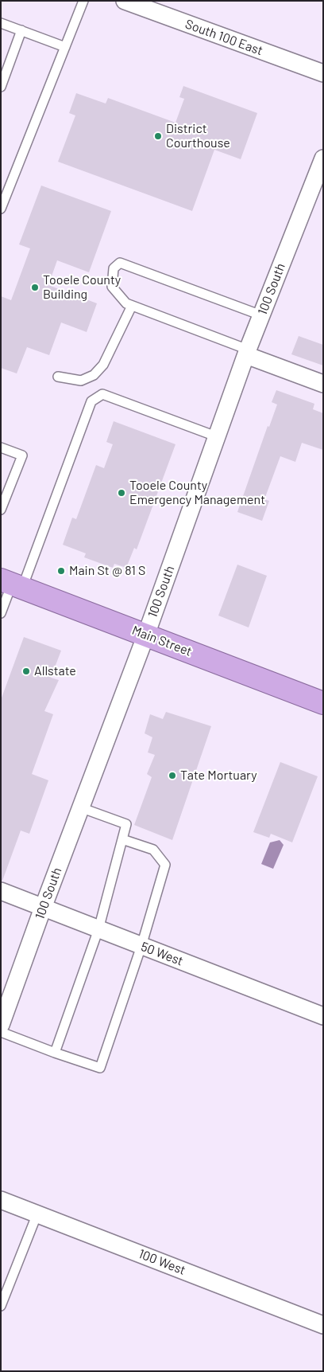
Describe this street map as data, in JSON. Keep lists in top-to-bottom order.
{
  "streets": {
    "highway": ["Main Street"],
    "street": [
      "South 100 East",
      "100 South",
      "50 West",
      "100 West"
    ]
  },
  "crossings": [
    ["100 South", "Main Street"],
    ["100 South", "50 West"]
  ],
  "places": [
    "District Courthouse",
    "Tooele County Building",
    "Tooele County Emergency Management",
    "Main St @ 81 S",
    "Allstate",
    "Tate Mortuary"
  ]
}
